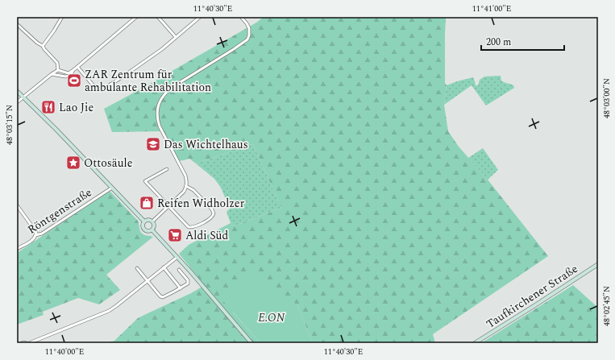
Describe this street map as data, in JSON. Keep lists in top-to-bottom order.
{
  "streets": {
    "main road": ["Taufkirchener Straße"],
    "street": ["Röntgenstraße"]
  },
  "parks": ["E.ON"],
  "places": {
    "sports": ["ZAR Zentrum für ambulante Rehabilitation"],
    "restaurant": ["Lao Jie"],
    "school or university": ["Das Wichtelhaus"],
    "place": ["Ottosäule"],
    "shop": ["Reifen Widholzer"],
    "supermarket": ["Aldi Süd"]
  },
  "scale_bar": "200 m",
  "coordinates": [
    "11°40'30\"E",
    "11°41'00\"E",
    "48°03'00\"N",
    "48°03'15\"N",
    "48°02'45\"N",
    "11°40'00\"E"
  ]
}
